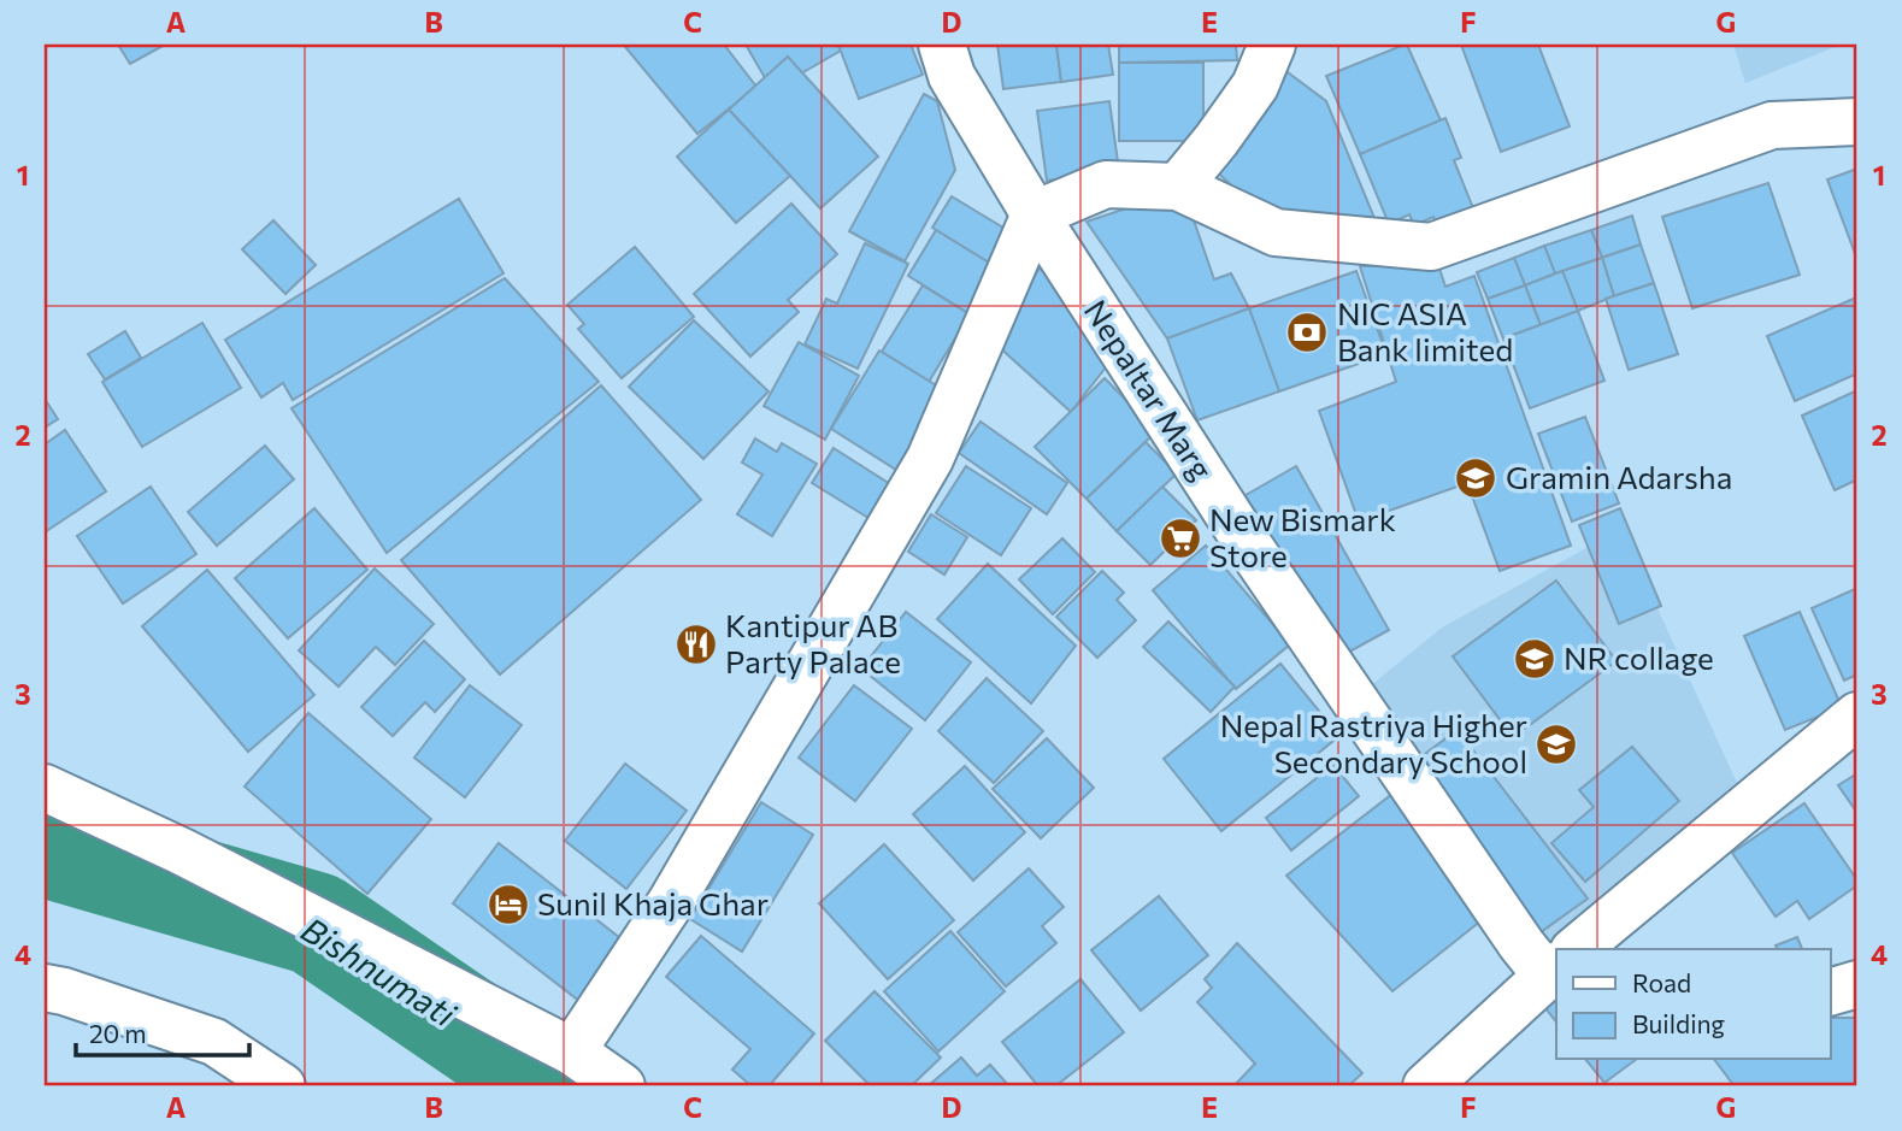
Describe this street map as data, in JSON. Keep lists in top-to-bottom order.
{
  "streets": {
    "street": ["Nepaltar Marg"]
  },
  "water": ["Bishnumati"],
  "places": {
    "bank": ["NIC ASIA Bank limited"],
    "school or university": ["Gramin Adarsha", "NR collage", "Nepal Rastriya Higher Secondary School"],
    "supermarket": ["New Bismark Store"],
    "restaurant": ["Kantipur AB Party Palace"],
    "hotel": ["Sunil Khaja Ghar"]
  },
  "legend": ["Road", "Building"],
  "scale_bar": "20 m",
  "grid": {
    "columns": [
      "A",
      "B",
      "C",
      "D",
      "E",
      "F",
      "G"
    ],
    "rows": [
      "1",
      "2",
      "3",
      "4"
    ]
  }
}
